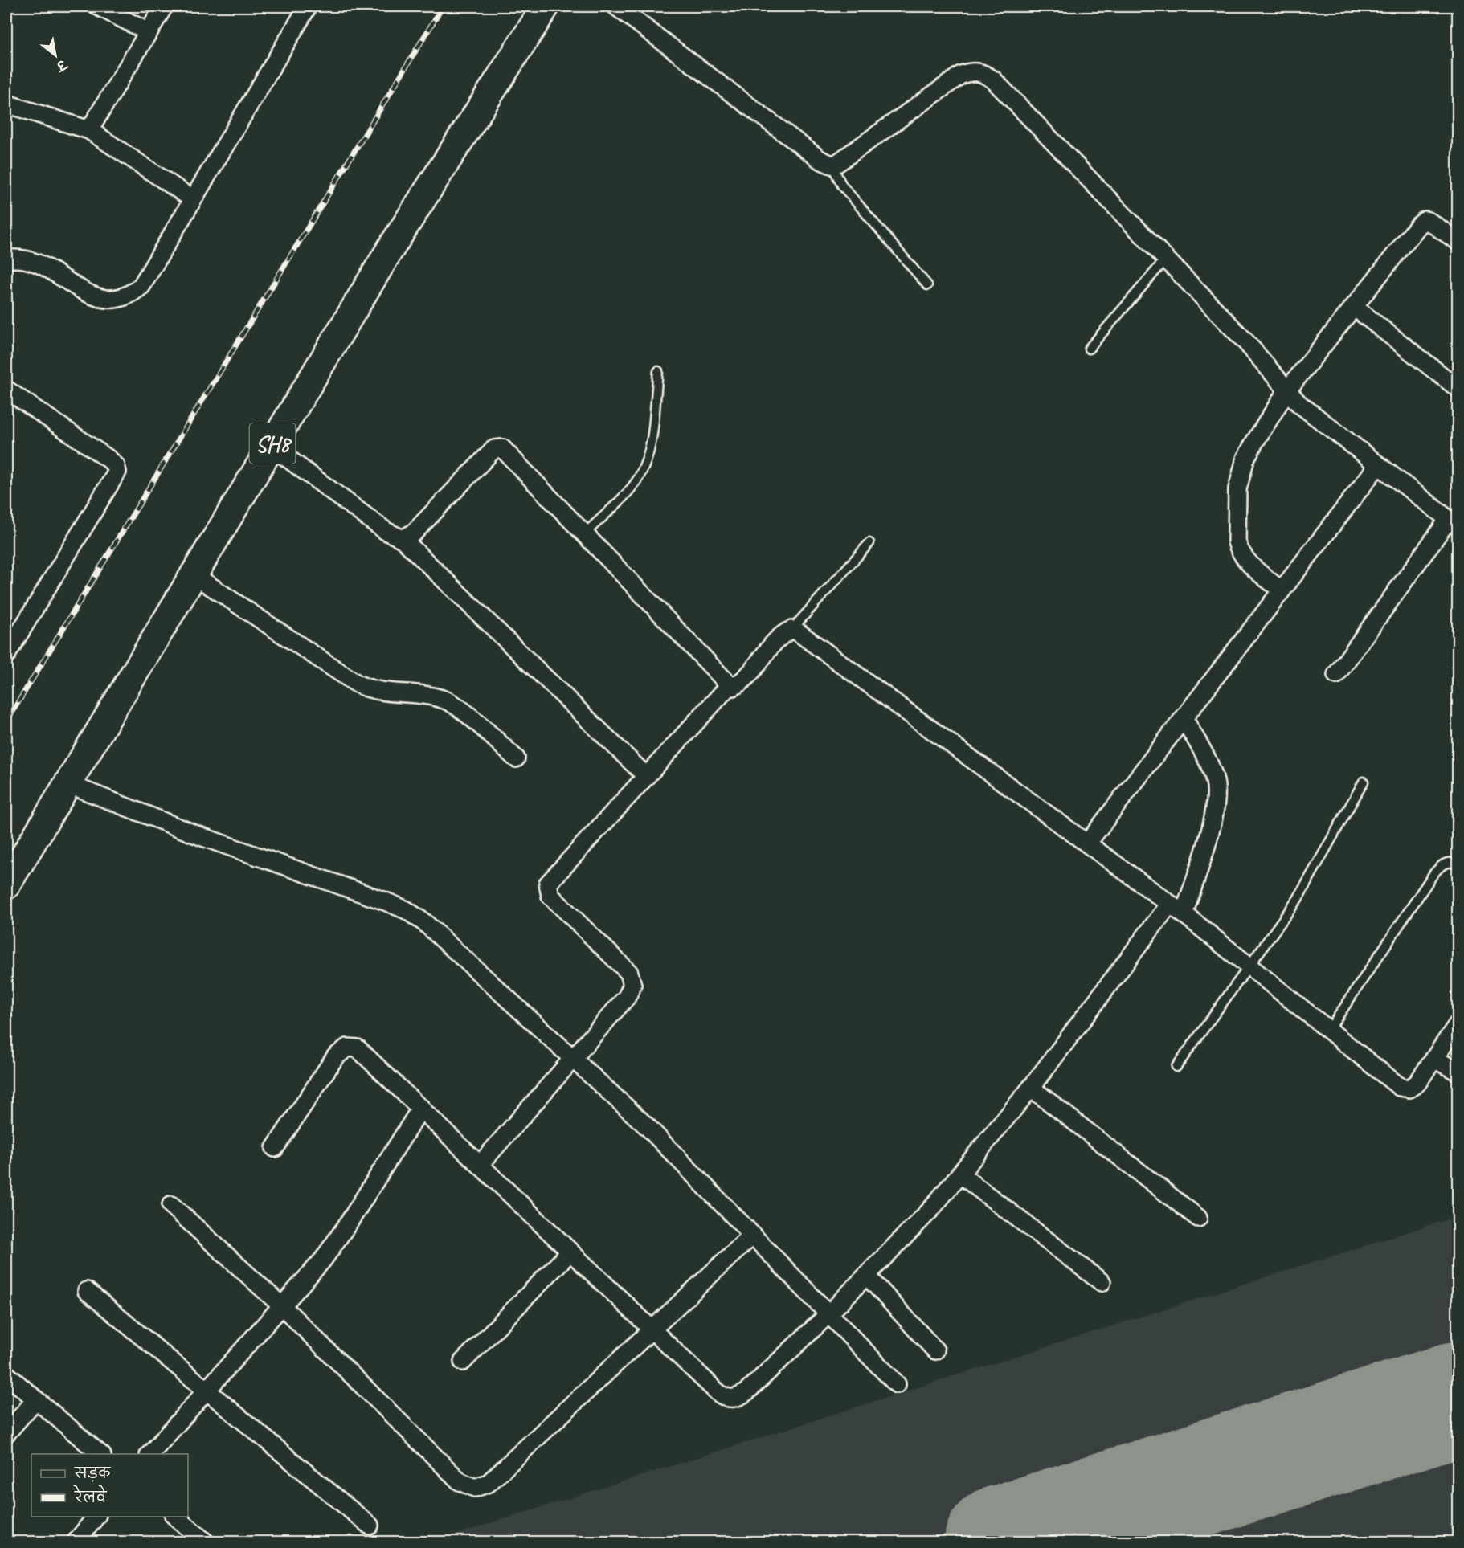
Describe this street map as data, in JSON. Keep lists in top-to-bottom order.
{
  "streets": {
    "main road": ["SH8"]
  },
  "legend": ["सड़क", "रेलवे"],
  "north": "bottom right"
}
